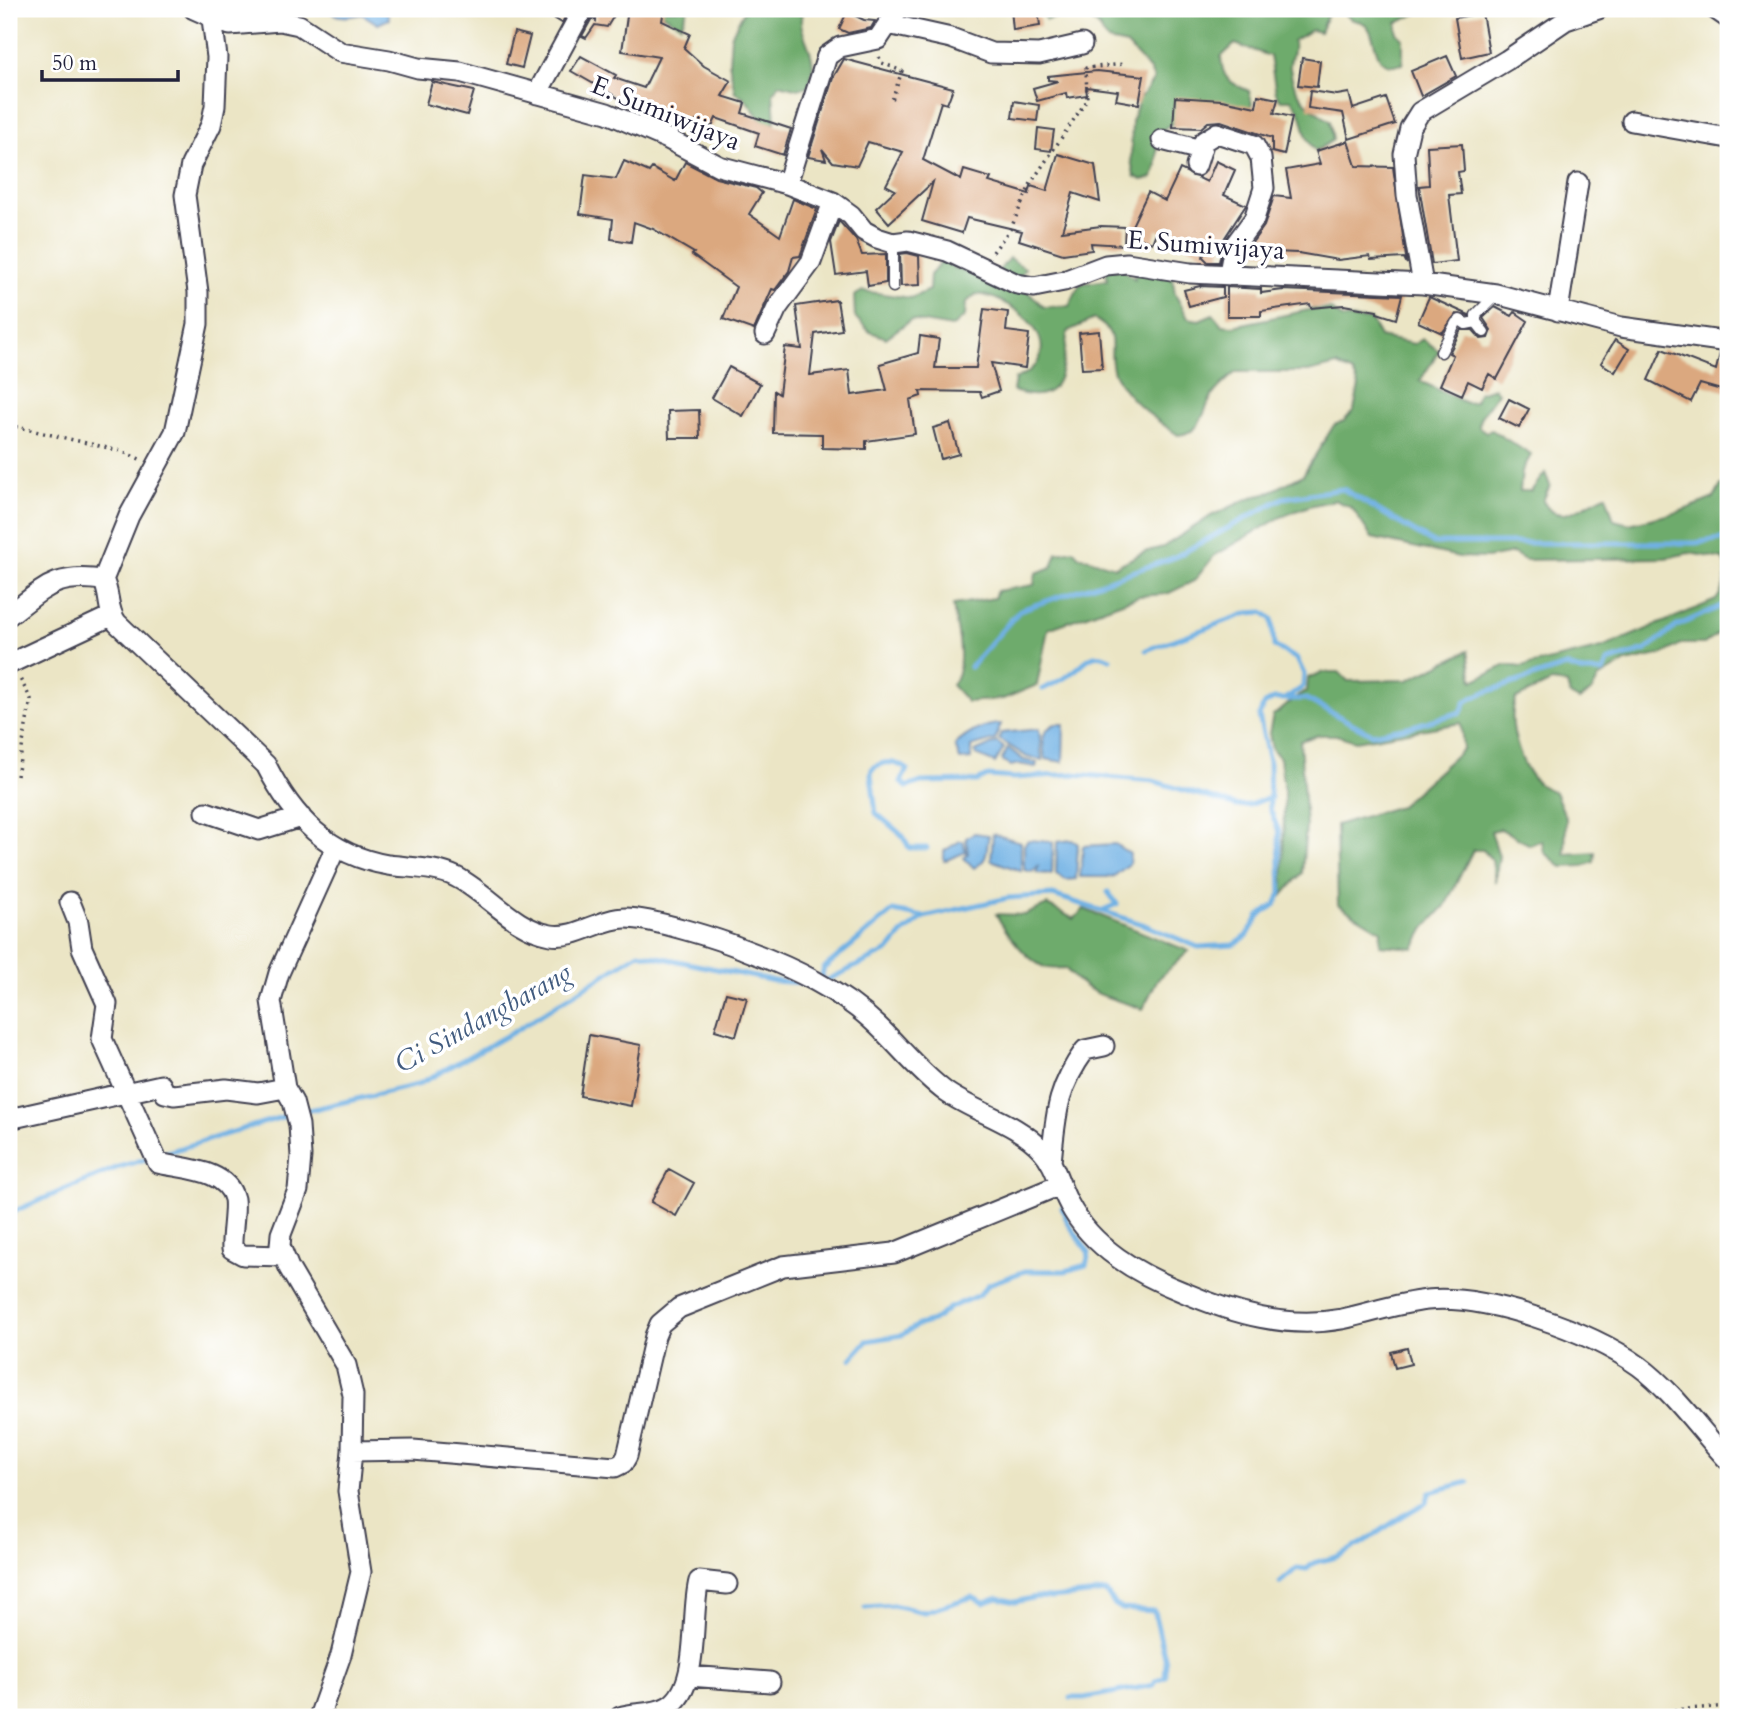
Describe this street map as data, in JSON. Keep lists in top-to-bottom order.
{
  "streets": {
    "street": ["E. Sumiwijaya"]
  },
  "water": ["Ci Sindangbarang"],
  "scale_bar": "50 m"
}
